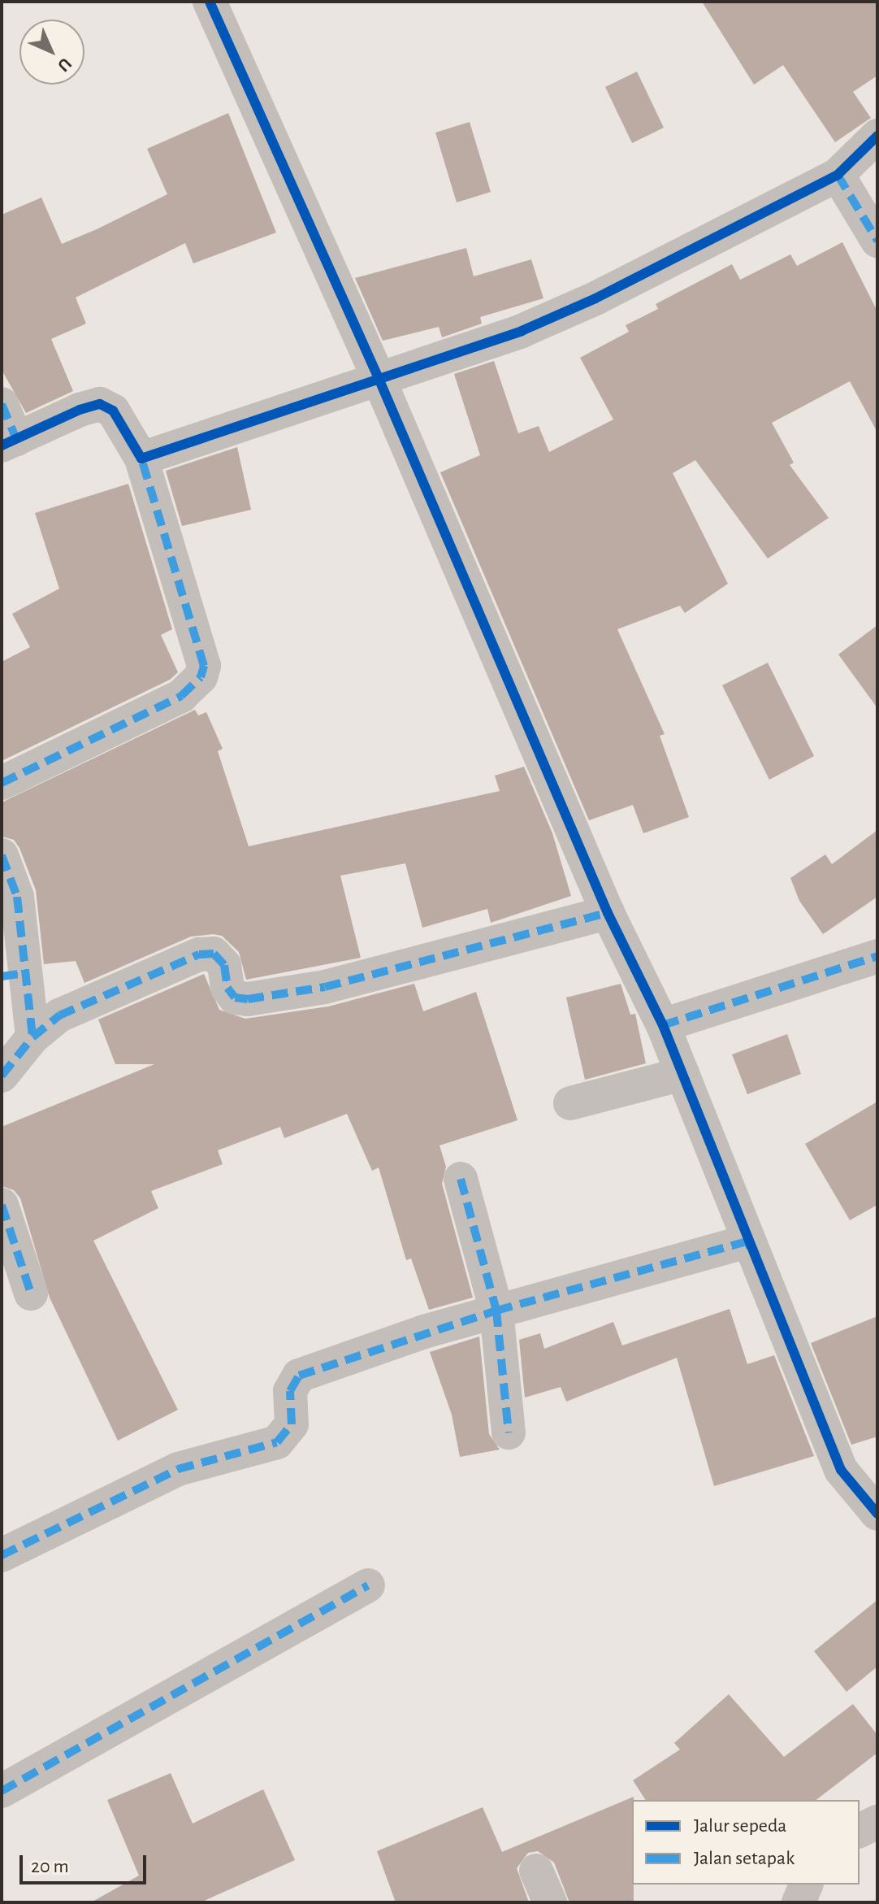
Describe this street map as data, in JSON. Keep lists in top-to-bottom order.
{
  "legend": ["Jalur sepeda", "Jalan setapak"],
  "scale_bar": "20 m",
  "north": "bottom right"
}
